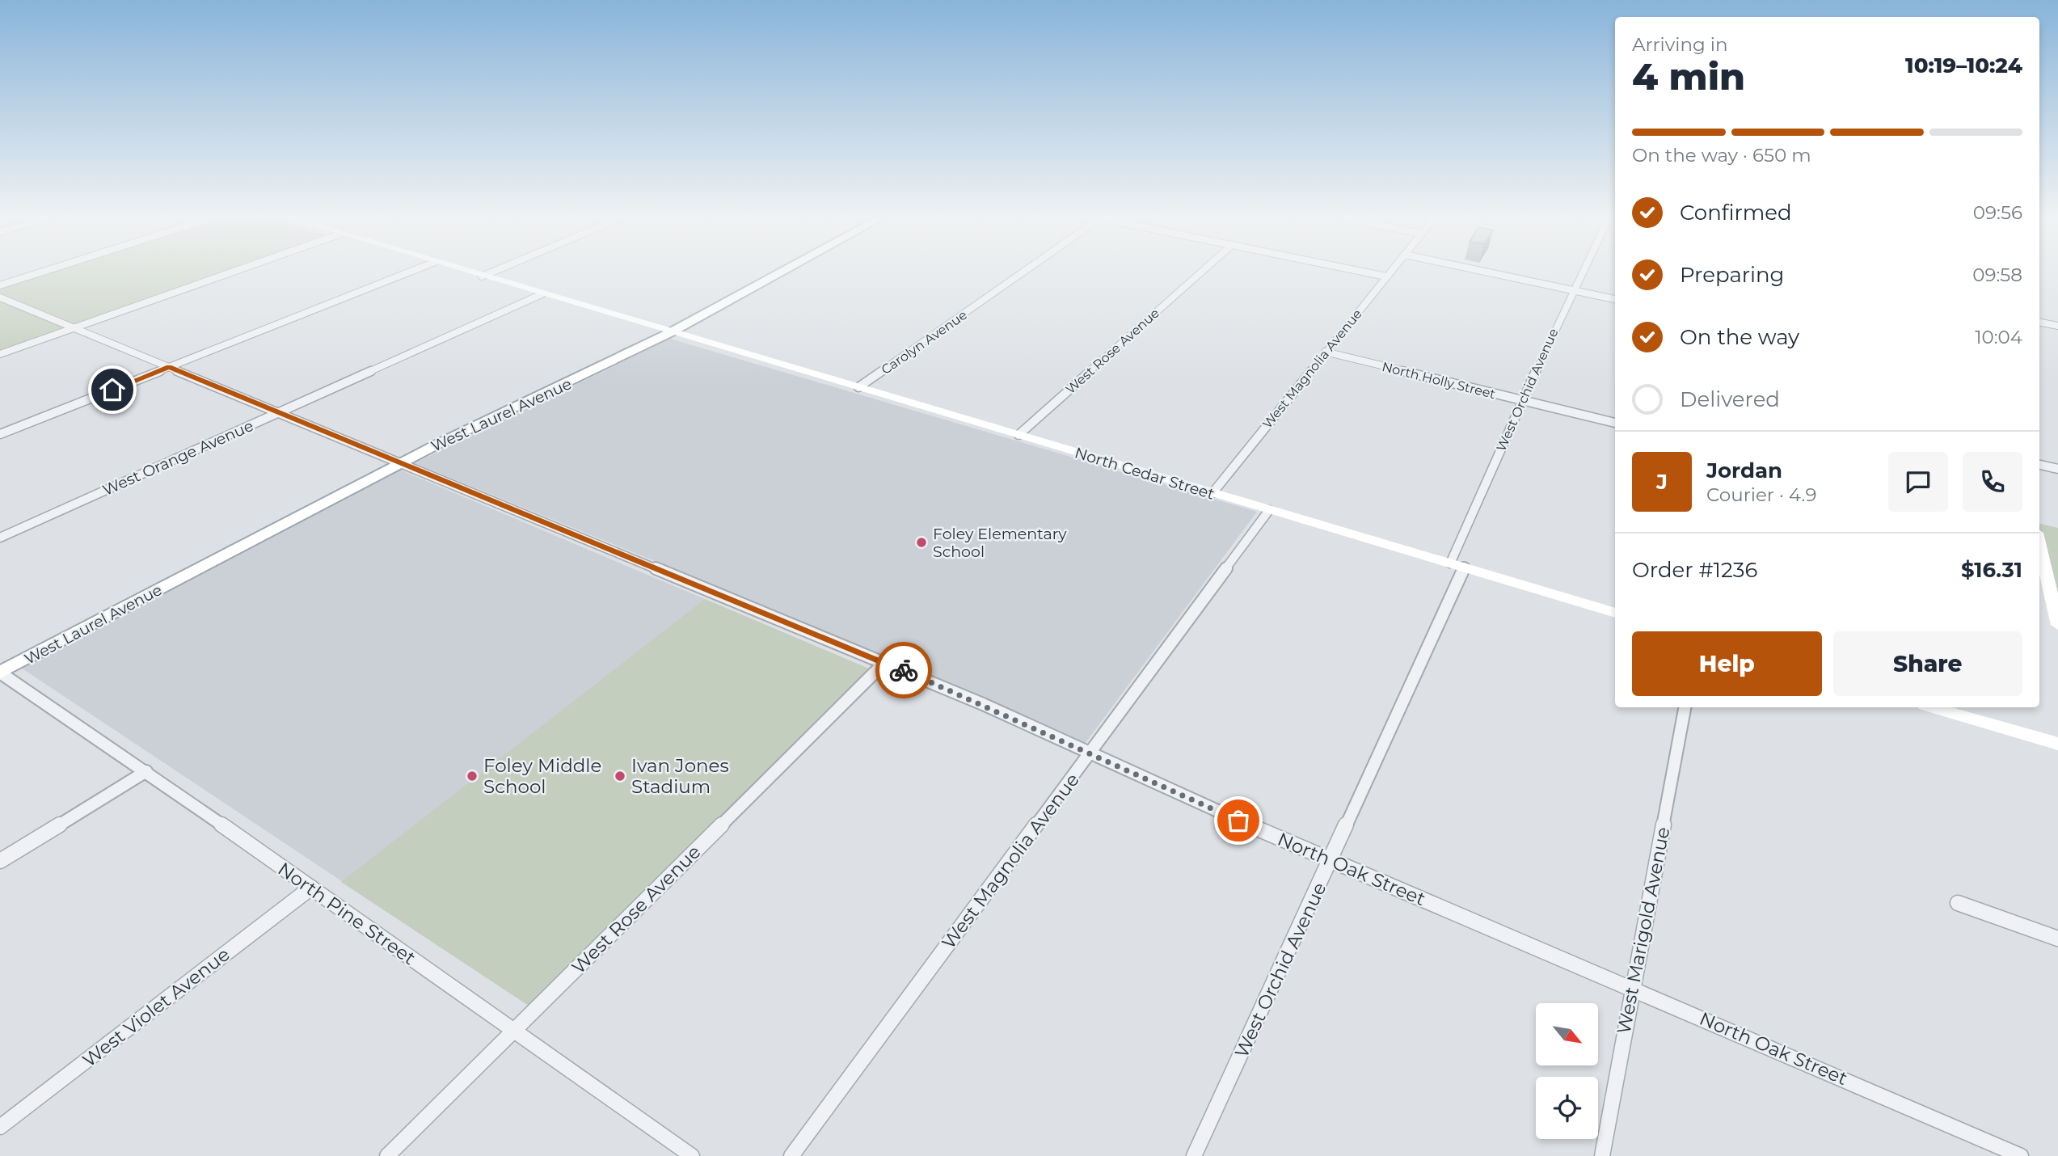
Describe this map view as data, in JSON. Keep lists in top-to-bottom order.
{
  "streets": {
    "main road": ["West Laurel Avenue"],
    "street": [
      "Carolyn Avenue",
      "West Rose Avenue",
      "West Magnolia Avenue",
      "North Holly Street",
      "West Orchid Avenue",
      "West Orange Avenue",
      "North Cedar Street",
      "North Oak Street",
      "North Pine Street",
      "West Marigold Avenue",
      "West Violet Avenue"
    ]
  },
  "crossings": [
    ["Carolyn Avenue", "North Cedar Street"],
    ["West Rose Avenue", "North Cedar Street"],
    ["West Rose Avenue", "North Oak Street"],
    ["West Rose Avenue", "North Pine Street"],
    ["West Magnolia Avenue", "North Holly Street"],
    ["West Magnolia Avenue", "North Cedar Street"],
    ["West Magnolia Avenue", "North Oak Street"],
    ["North Holly Street", "West Orchid Avenue"],
    ["West Orchid Avenue", "North Cedar Street"],
    ["West Orchid Avenue", "North Oak Street"],
    ["West Laurel Avenue", "North Cedar Street"],
    ["West Laurel Avenue", "North Oak Street"],
    ["West Laurel Avenue", "North Pine Street"],
    ["West Orange Avenue", "North Cedar Street"],
    ["West Orange Avenue", "North Oak Street"],
    ["North Oak Street", "West Marigold Avenue"],
    ["North Pine Street", "West Violet Avenue"]
  ],
  "places": ["Foley Elementary School", "Foley Middle School", "Ivan Jones Stadium"],
  "north": "bottom right",
  "page": {
    "heading": ["4 min", "Arriving in", "10:19–10:24"],
    "panel": [
      "Jordan",
      "Courier · 4.9",
      "Order #1236",
      "$16.31"
    ],
    "bar": "On the way · 650 m",
    "list": [
      ["Confirmed", "09:56"],
      ["Preparing", "09:58"],
      ["On the way", "10:04"],
      "Delivered"
    ],
    "round": "J",
    "buttons": ["Help", "Share"]
  }
}
